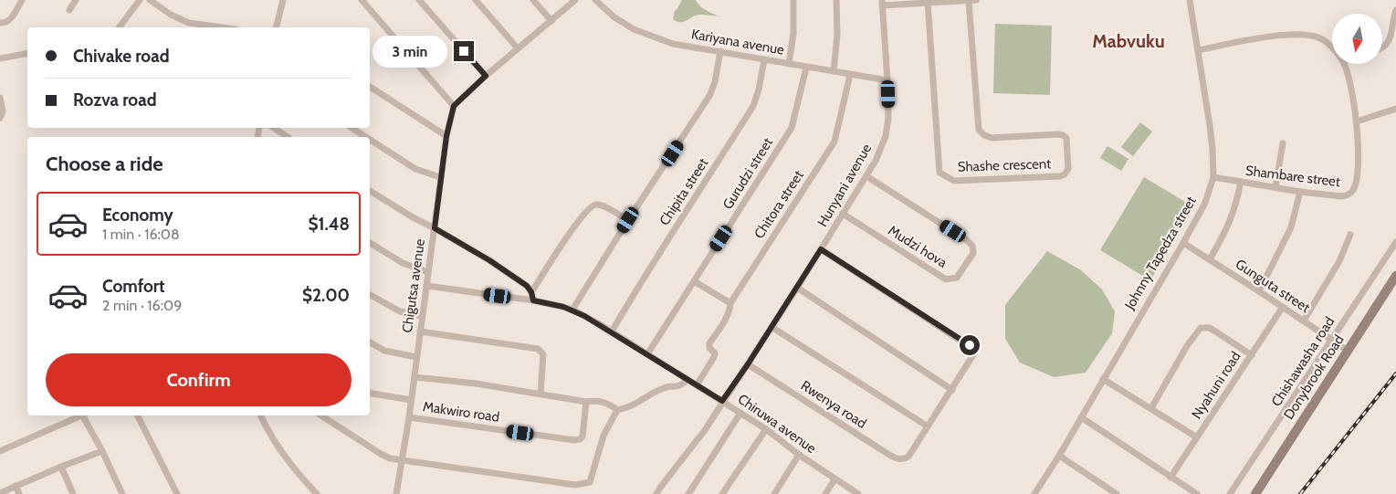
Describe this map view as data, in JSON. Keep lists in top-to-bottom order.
{
  "streets": {
    "street": [
      "Kariyana avenue",
      "Shashe crescent",
      "Gurudzi street",
      "Shambare street",
      "Hunyani avenue",
      "Chipita street",
      "Chitora street",
      "Mudzi hova",
      "Johnny Tapedza street",
      "Chigutsa avenue",
      "Gunguta street",
      "Chishawasha road",
      "Donybrook Road",
      "Nyahuni road",
      "Rwenya road",
      "Makwiro road",
      "Chiruwa avenue"
    ]
  },
  "crossings": [
    ["Kariyana avenue", "Gurudzi street"],
    ["Kariyana avenue", "Hunyani avenue"],
    ["Kariyana avenue", "Chipita street"],
    ["Kariyana avenue", "Chitora street"],
    ["Gurudzi street", "Chiruwa avenue"],
    ["Shambare street", "Johnny Tapedza street"],
    ["Hunyani avenue", "Mudzi hova"],
    ["Hunyani avenue", "Rwenya road"],
    ["Hunyani avenue", "Chiruwa avenue"],
    ["Chipita street", "Chiruwa avenue"],
    ["Chitora street", "Chiruwa avenue"],
    ["Johnny Tapedza street", "Gunguta street"],
    ["Chigutsa avenue", "Makwiro road"],
    ["Chigutsa avenue", "Chiruwa avenue"],
    ["Gunguta street", "Chishawasha road"],
    ["Gunguta street", "Donybrook Road"],
    ["Gunguta street", "Nyahuni road"]
  ],
  "districts": ["Mabvuku"],
  "north": "bottom",
  "page": {
    "banner": ["Chivake road", "Rozva road"],
    "bubble": "3 min",
    "heading": "Choose a ride",
    "list": [
      {
        "name": "Economy",
        "note": "1 min · 16:08",
        "value": "$1.48"
      },
      {
        "name": "Comfort",
        "note": "2 min · 16:09",
        "value": "$2.00"
      }
    ],
    "buttons": "Confirm"
  }
}
